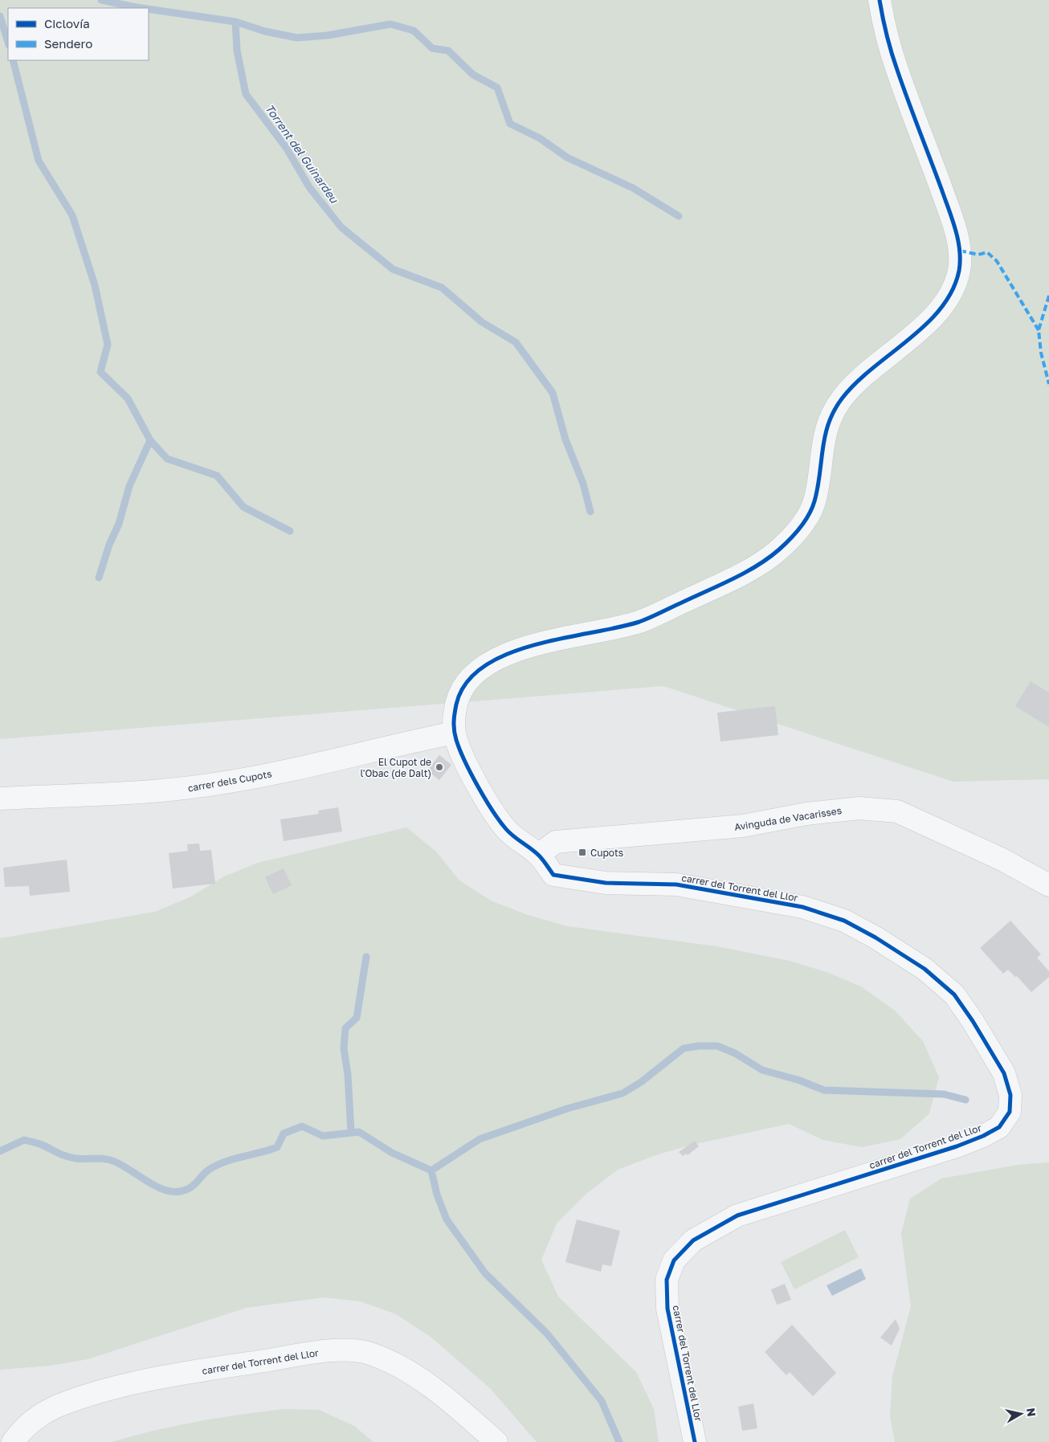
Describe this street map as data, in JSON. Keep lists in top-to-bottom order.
{
  "streets": {
    "street": ["carrer dels Cupots", "Avinguda de Vacarisses", "carrer del Torrent del Llor"]
  },
  "crossings": [
    ["carrer dels Cupots", "carrer del Torrent del Llor"],
    ["Avinguda de Vacarisses", "carrer del Torrent del Llor"]
  ],
  "water": ["Torrent del Guinardeu"],
  "places": {
    "other": ["El Cupot de l'Obac (de Dalt)"],
    "transit": ["Cupots"]
  },
  "legend": ["Ciclovía", "Sendero"],
  "north": "right"
}
